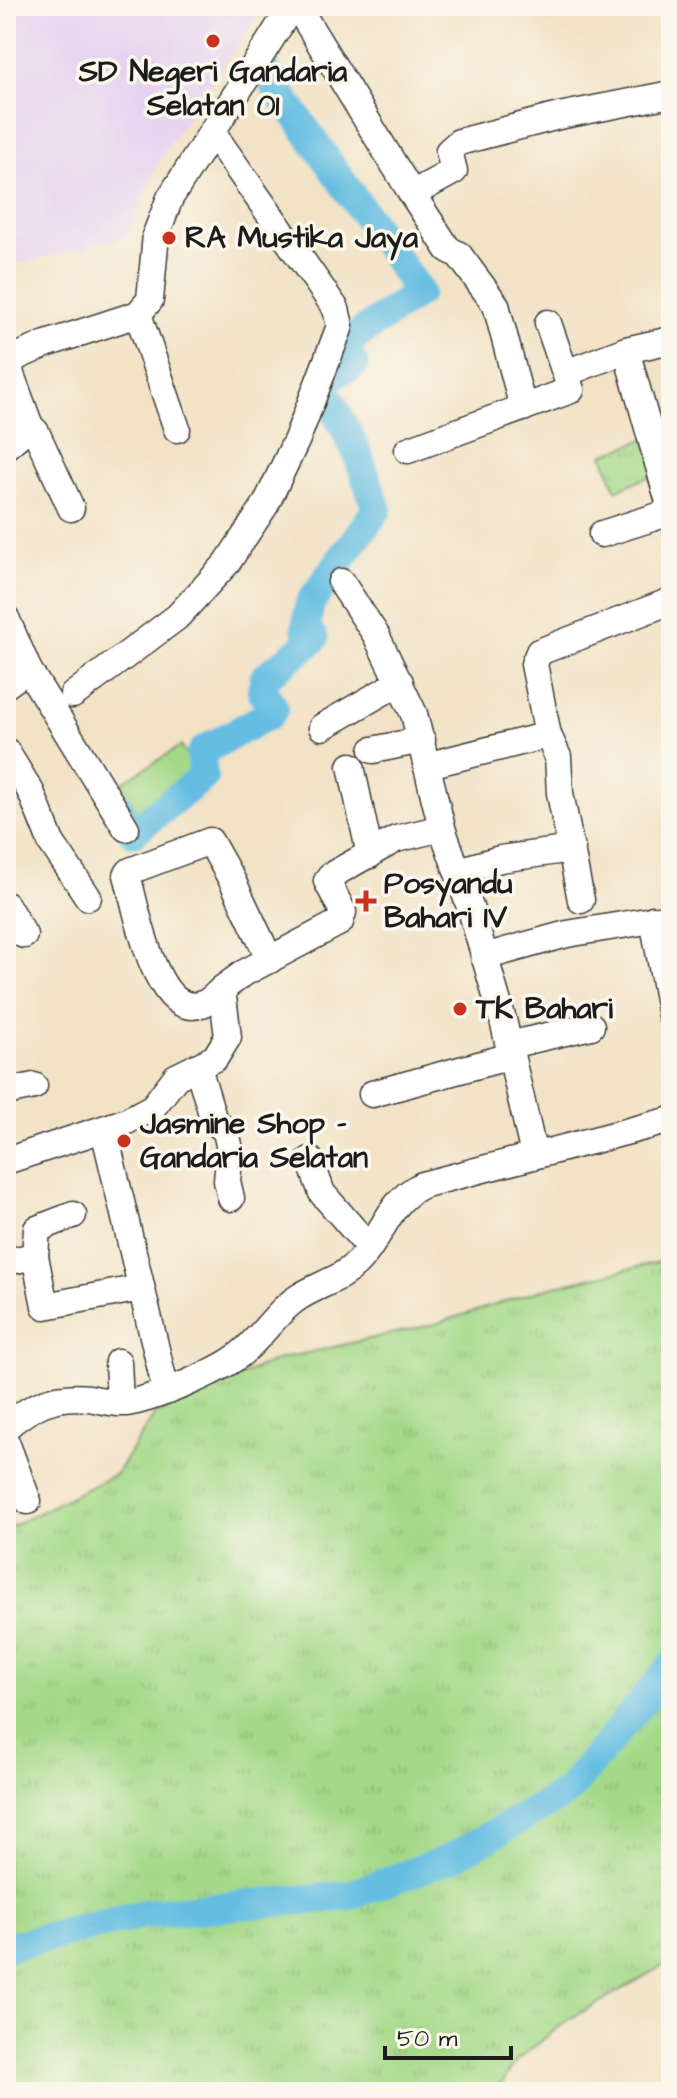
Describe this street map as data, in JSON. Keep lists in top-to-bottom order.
{
  "places": {
    "other": [
      "SD Negeri Gandaria Selatan 01",
      "RA Mustika Jaya",
      "TK Bahari",
      "Jasmine Shop - Gandaria Selatan"
    ],
    "health": ["Posyandu Bahari IV"]
  },
  "scale_bar": "50 m"
}
